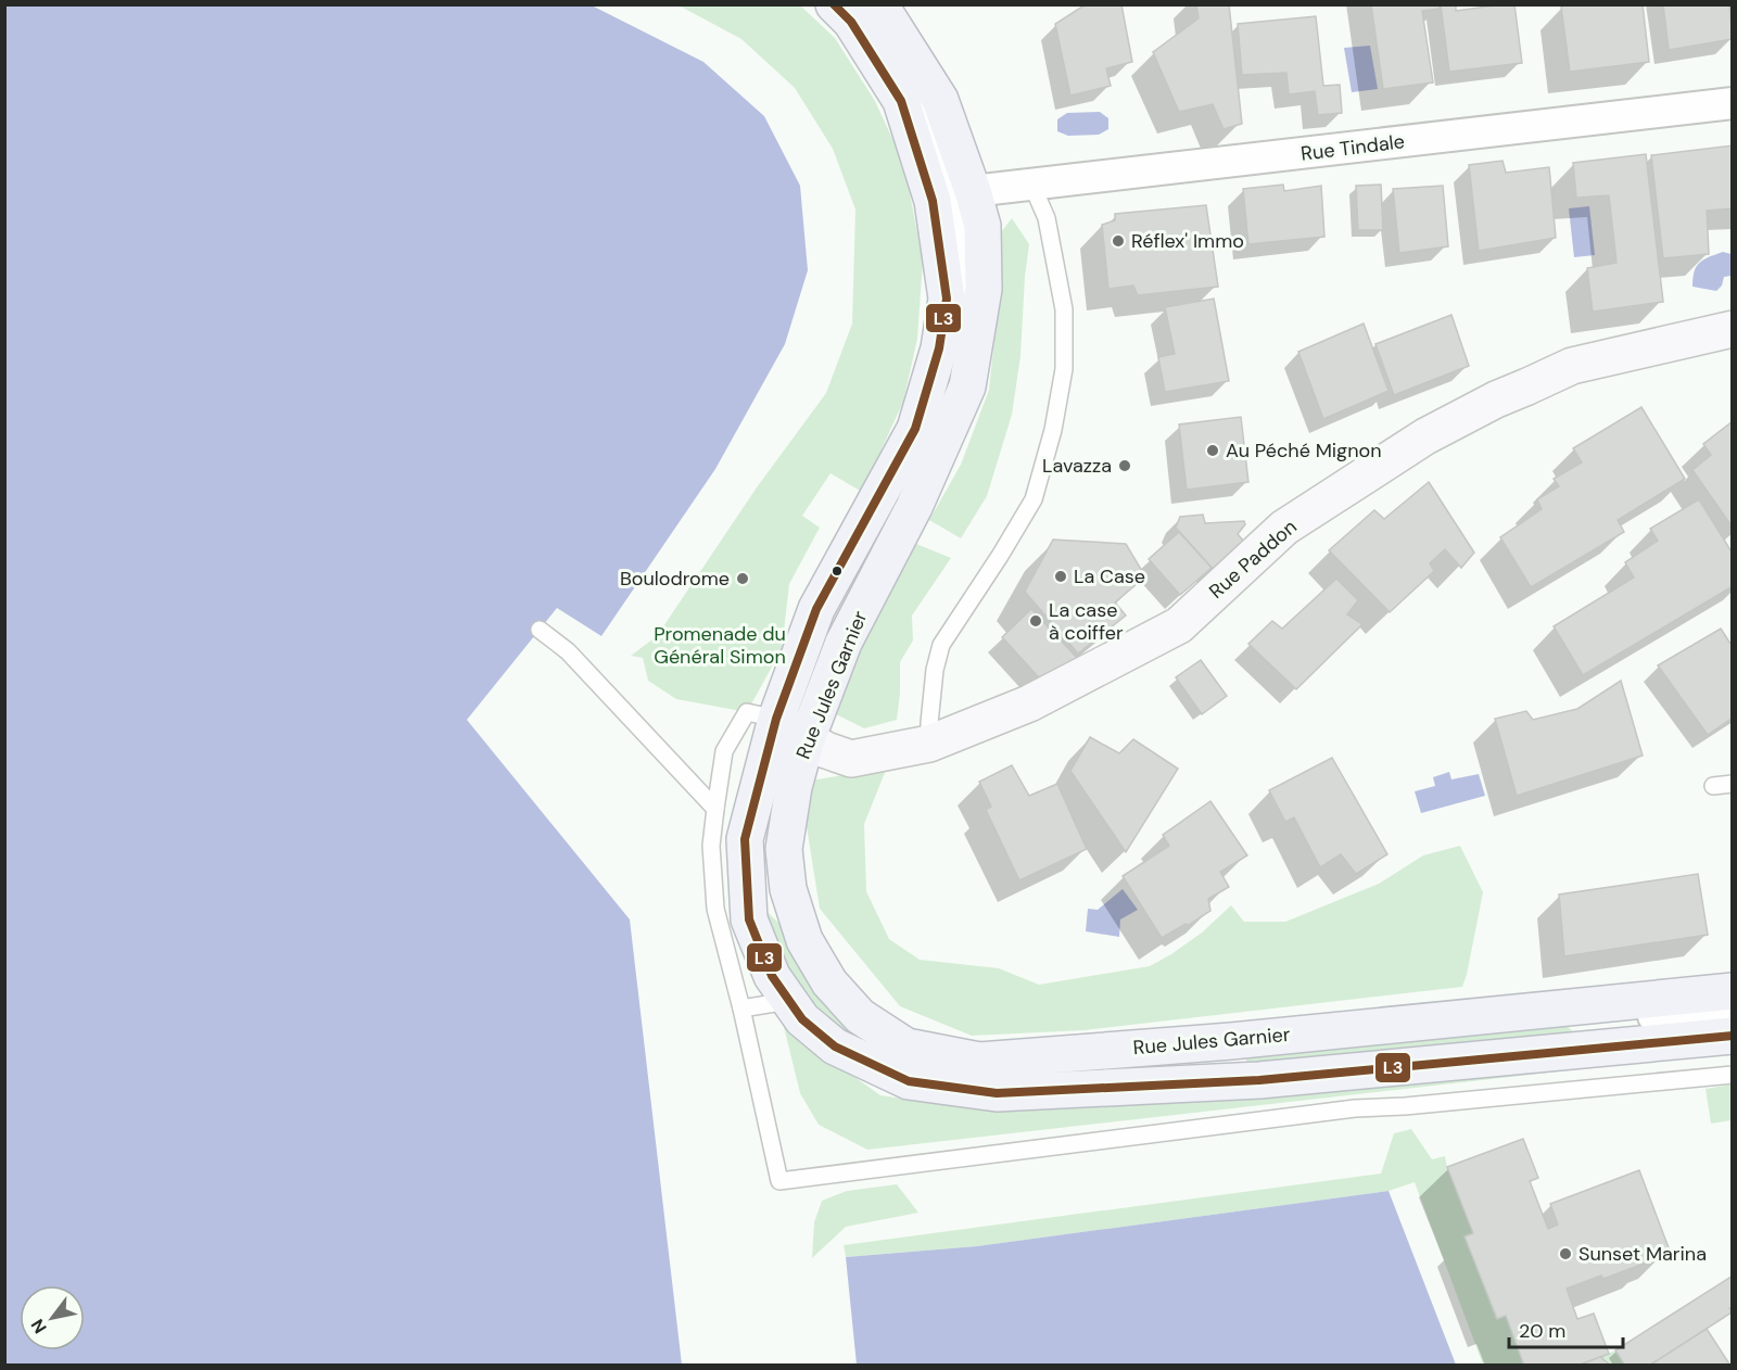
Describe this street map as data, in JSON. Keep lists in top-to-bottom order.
{
  "streets": {
    "main road": ["Rue Jules Garnier"],
    "street": ["Rue Tindale", "Rue Paddon"]
  },
  "crossings": [
    ["Rue Tindale", "Rue Jules Garnier"],
    ["Rue Paddon", "Rue Jules Garnier"]
  ],
  "parks": ["Promenade du Général Simon"],
  "places": [
    "Réflex' Immo",
    "Au Péché Mignon",
    "Lavazza",
    "La Case",
    "Boulodrome",
    "La case à coiffer",
    "Sunset Marina"
  ],
  "lines": ["transit line L3"],
  "scale_bar": "20 m",
  "north": "bottom left"
}
